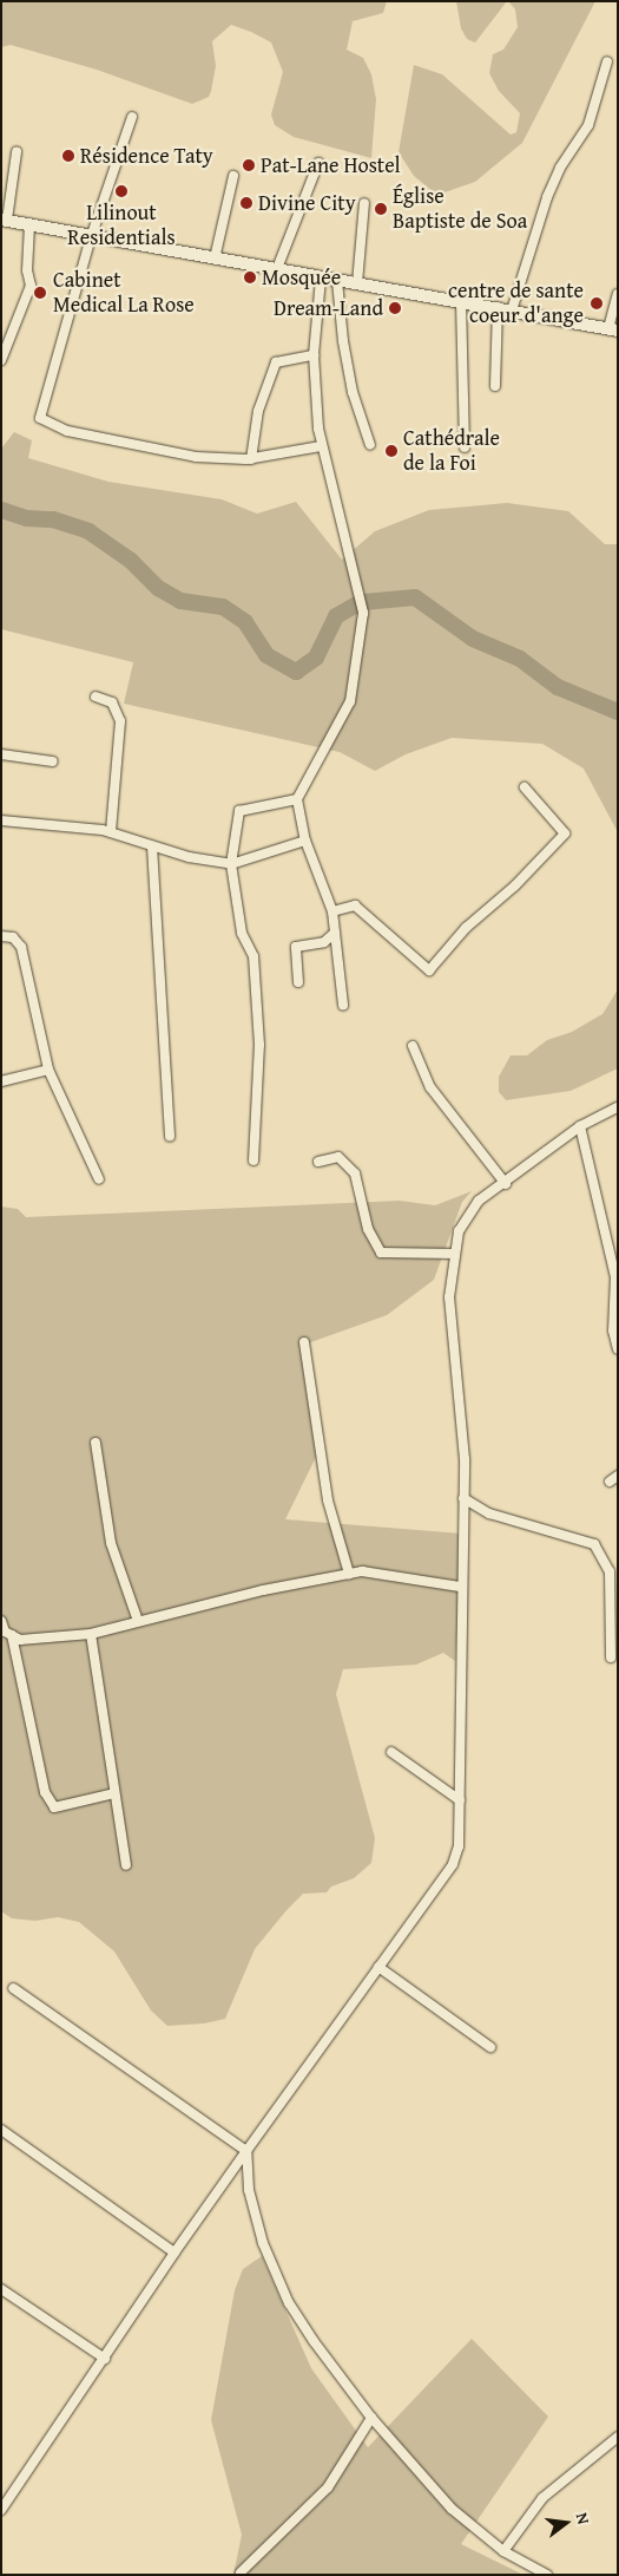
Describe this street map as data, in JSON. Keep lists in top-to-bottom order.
{
  "places": [
    "Résidence Taty",
    "Pat-Lane Hostel",
    "Lilinout Residentials",
    "Divine City",
    "Église Baptiste de Soa",
    "Mosquée",
    "Cabinet Medical La Rose",
    "centre de sante coeur d'ange",
    "Dream-Land",
    "Cathédrale de la Foi"
  ],
  "north": "right"
}
